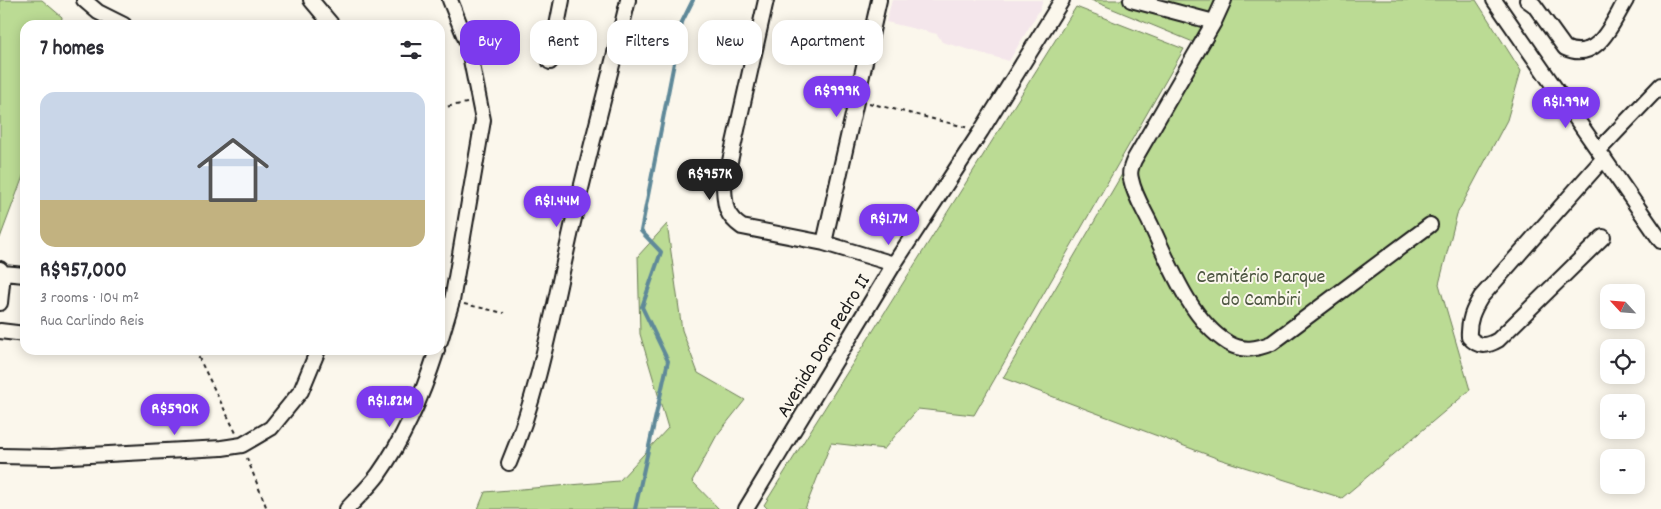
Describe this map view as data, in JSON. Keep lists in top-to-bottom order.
{
  "streets": {
    "street": ["Avenida Dom Pedro II"]
  },
  "parks": ["Cemitério Parque do Cambiri"],
  "north": "top left",
  "page": {
    "chip": [
      "Buy",
      "Rent",
      "Filters",
      "New",
      "Apartment"
    ],
    "heading": "7 homes",
    "price": [
      "R$999K",
      "R$1.99M",
      "R$957K",
      "R$1.44M",
      "R$1.7M",
      "R$1.82M",
      "R$590K"
    ],
    "list": [
      {
        "name": "R$957,000",
        "note": "3 rooms · 104 m² · Rua Carlindo Reis"
      }
    ],
    "map_buttons": ["+", "−"]
  }
}
